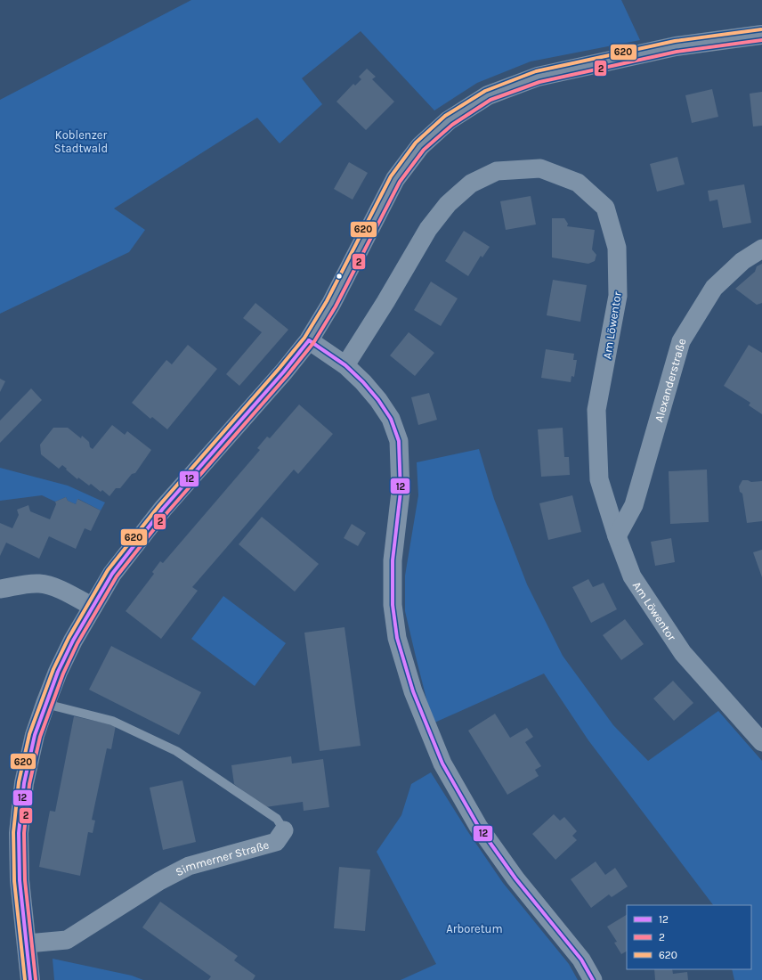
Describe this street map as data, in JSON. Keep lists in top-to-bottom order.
{
  "streets": {
    "street": ["Am Löwentor", "Alexanderstraße", "Simmerner Straße"]
  },
  "crossings": [
    ["Am Löwentor", "Alexanderstraße"]
  ],
  "parks": ["Koblenzer Stadtwald", "Arboretum"],
  "lines": ["transit line 620", "transit line 2", "transit line 12"],
  "legend": ["12", "2", "620"]
}
